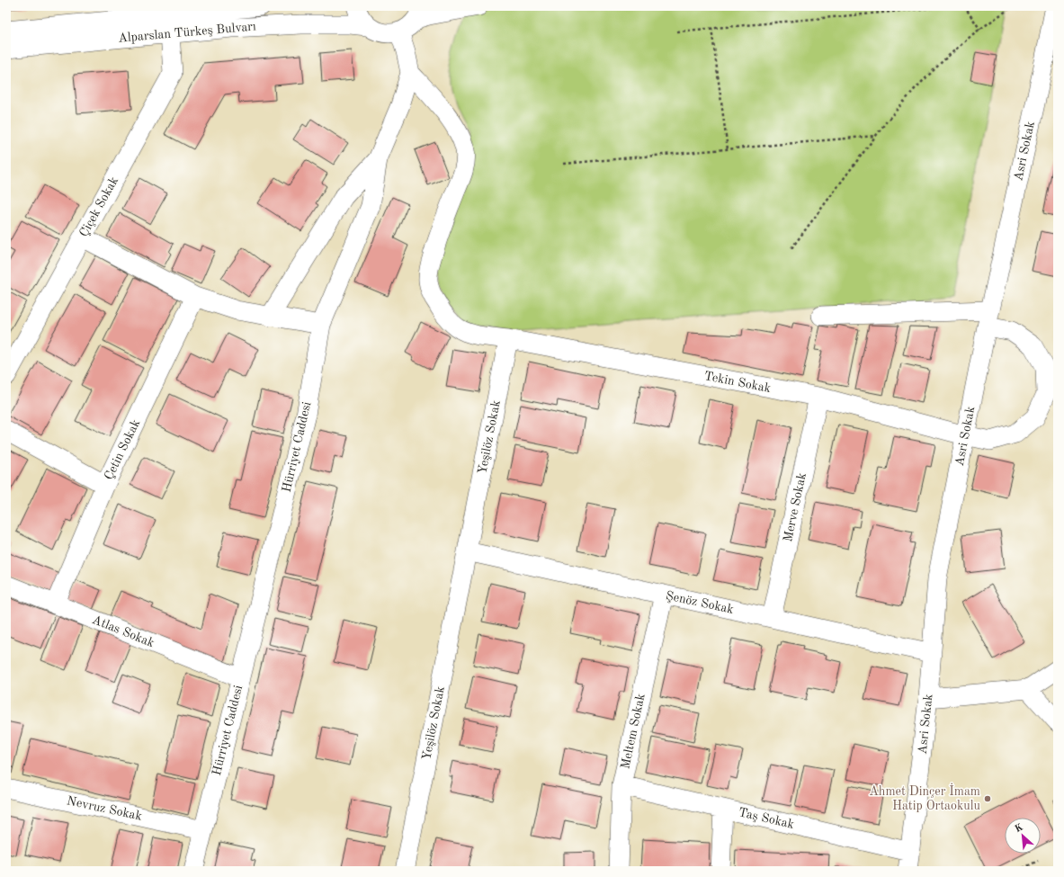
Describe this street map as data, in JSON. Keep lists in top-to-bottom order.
{
  "streets": {
    "street": [
      "Alparslan Türkeş Bulvarı",
      "Asri Sokak",
      "Çiçek Sokak",
      "Tekin Sokak",
      "Yeşilöz Sokak",
      "Hürriyet Caddesi",
      "Çetin Sokak",
      "Merve Sokak",
      "Şenöz Sokak",
      "Atlas Sokak",
      "Meltem Sokak",
      "Nevruz Sokak",
      "Taş Sokak"
    ]
  },
  "crossings": [
    ["Alparslan Türkeş Bulvarı", "Çiçek Sokak"],
    ["Alparslan Türkeş Bulvarı", "Hürriyet Caddesi"],
    ["Asri Sokak", "Tekin Sokak"],
    ["Asri Sokak", "Şenöz Sokak"],
    ["Asri Sokak", "Taş Sokak"],
    ["Tekin Sokak", "Yeşilöz Sokak"],
    ["Tekin Sokak", "Merve Sokak"],
    ["Yeşilöz Sokak", "Şenöz Sokak"],
    ["Hürriyet Caddesi", "Atlas Sokak"],
    ["Hürriyet Caddesi", "Nevruz Sokak"],
    ["Çetin Sokak", "Atlas Sokak"],
    ["Merve Sokak", "Şenöz Sokak"],
    ["Şenöz Sokak", "Meltem Sokak"],
    ["Meltem Sokak", "Taş Sokak"]
  ],
  "places": ["Ahmet Dinçer İmam Hatip Ortaokulu"],
  "north": "top left"
}
